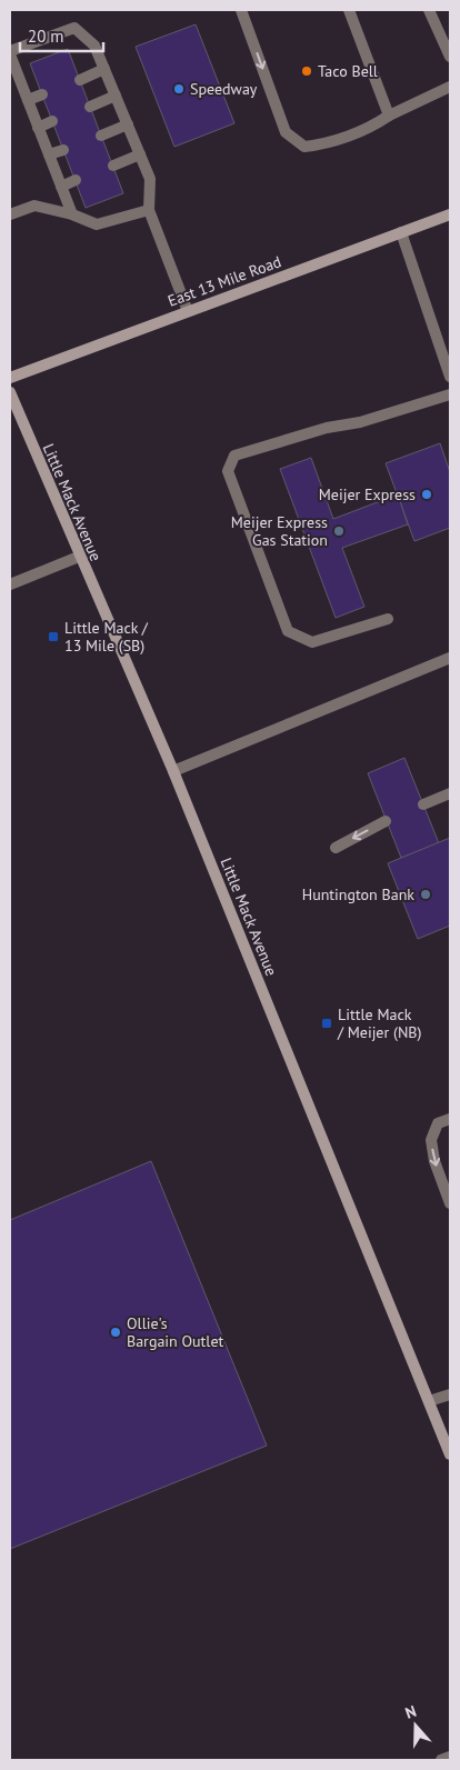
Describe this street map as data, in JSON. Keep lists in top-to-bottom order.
{
  "streets": {
    "main road": ["East 13 Mile Road", "Little Mack Avenue"]
  },
  "places": {
    "other": [
      "Taco Bell",
      "Speedway",
      "Meijer Express",
      "Meijer Express Gas Station",
      "Huntington Bank",
      "Ollie's Bargain Outlet"
    ],
    "transit": ["Little Mack / 13 Mile (SB)", "Little Mack / Meijer (NB)"]
  },
  "scale_bar": "20 m",
  "north": "top"
}
